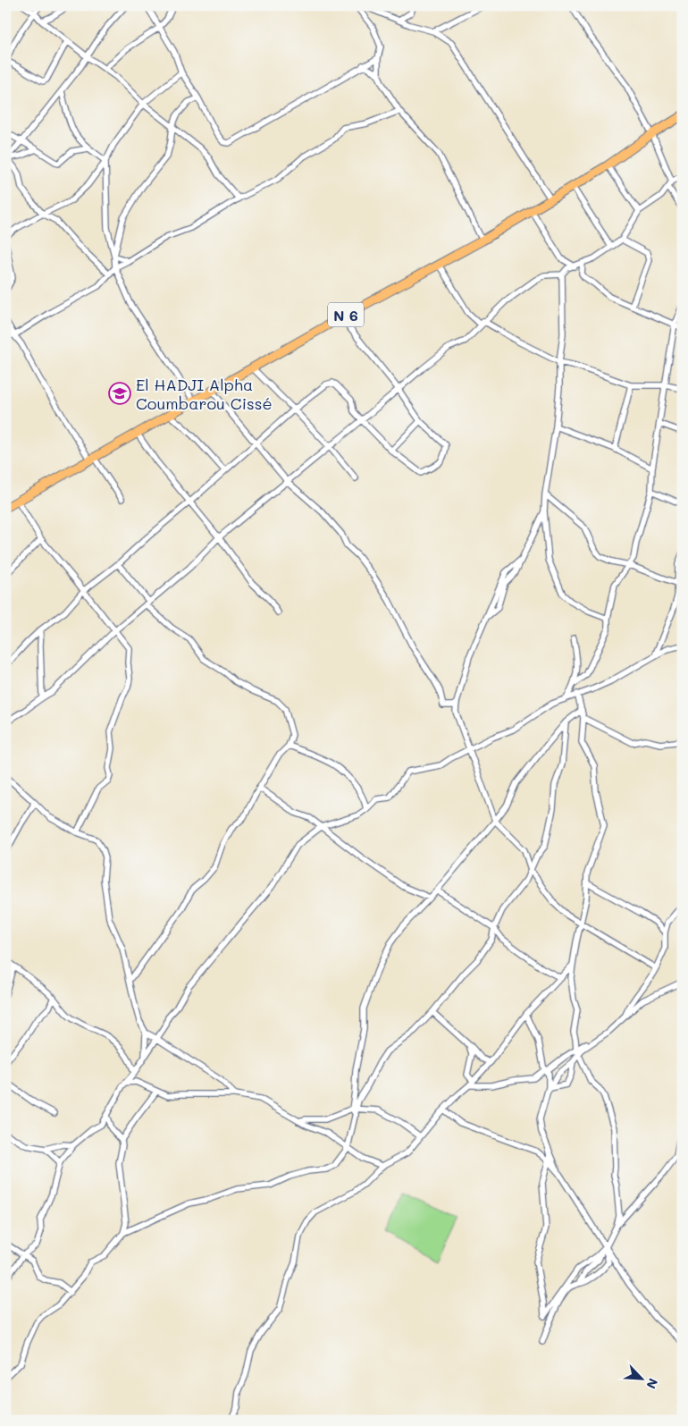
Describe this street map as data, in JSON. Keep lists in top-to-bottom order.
{
  "streets": {
    "main road": ["N 6"]
  },
  "places": {
    "school or university": ["El HADJI Alpha Coumbarou Cissé"]
  },
  "north": "bottom right"
}
